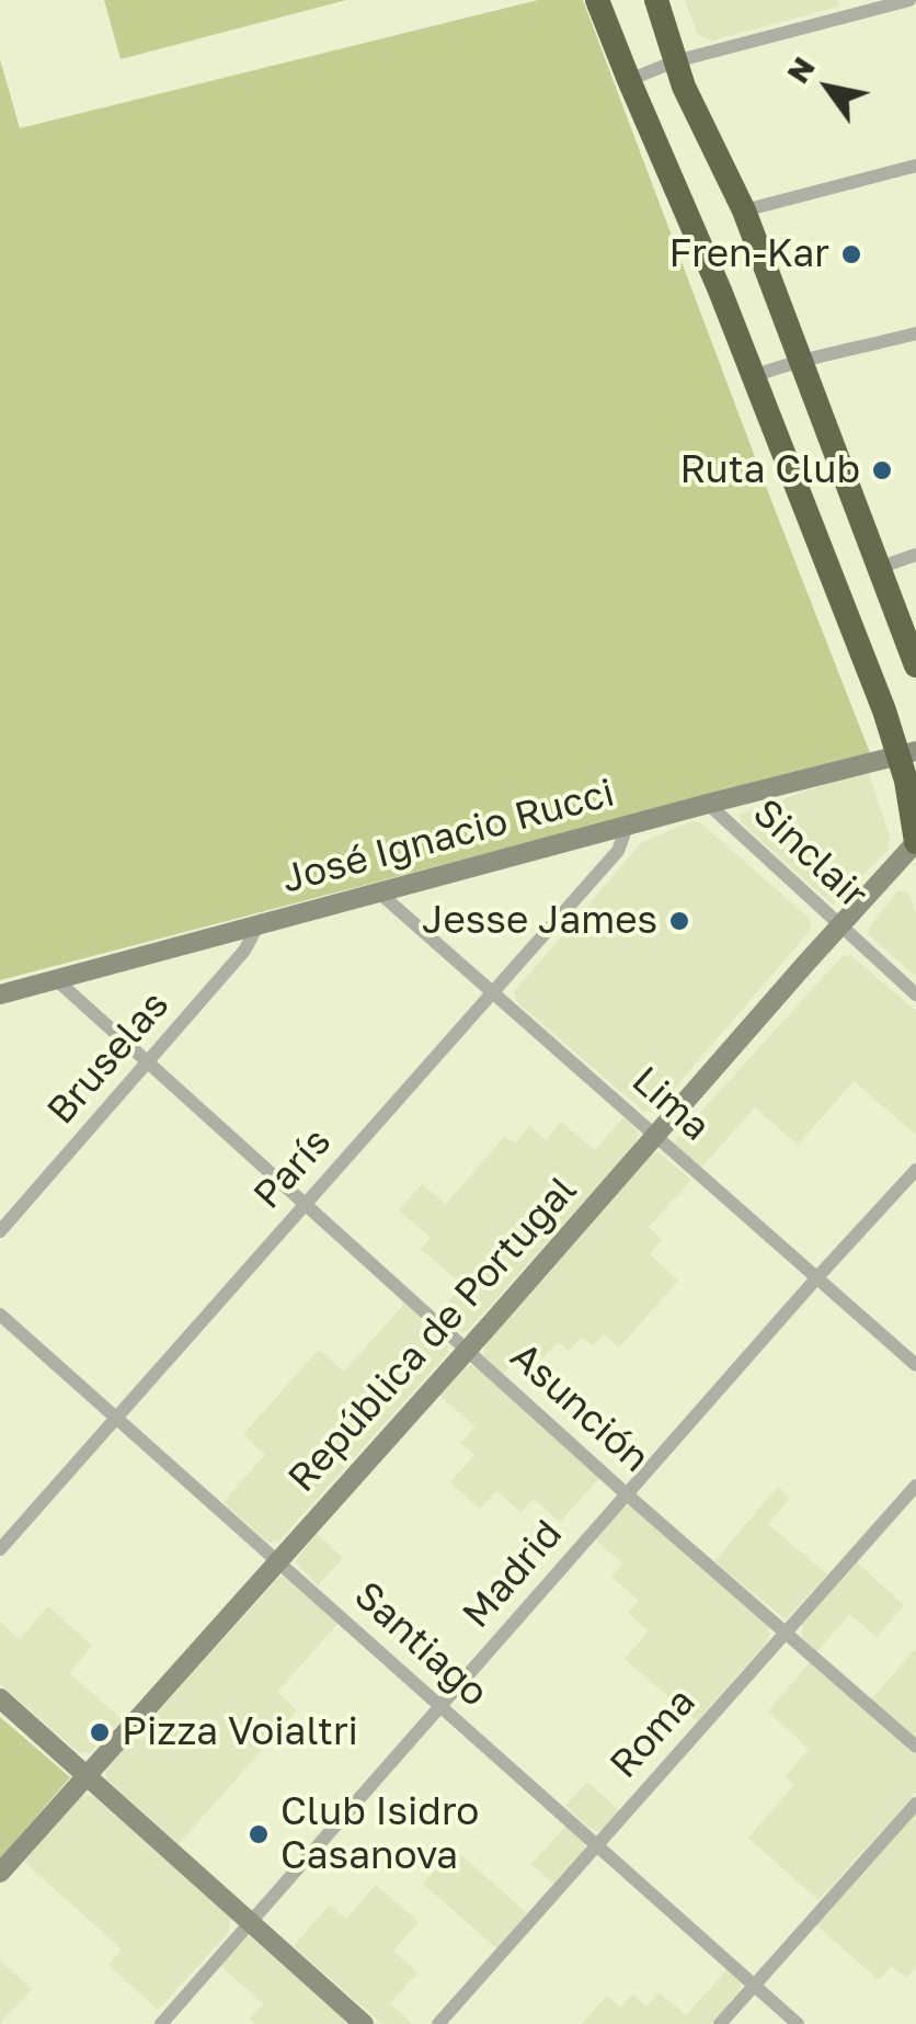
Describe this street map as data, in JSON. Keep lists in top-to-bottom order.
{
  "streets": {
    "street": [
      "José Ignacio Rucci",
      "Sinclair",
      "Bruselas",
      "Lima",
      "París",
      "República de Portugal",
      "Asunción",
      "Madrid",
      "Santiago",
      "Roma"
    ]
  },
  "crossings": [
    ["José Ignacio Rucci", "Sinclair"],
    ["José Ignacio Rucci", "Bruselas"],
    ["José Ignacio Rucci", "Lima"],
    ["José Ignacio Rucci", "París"],
    ["José Ignacio Rucci", "Asunción"],
    ["Sinclair", "República de Portugal"],
    ["Bruselas", "Asunción"],
    ["Lima", "París"],
    ["Lima", "República de Portugal"],
    ["Lima", "Madrid"],
    ["París", "Asunción"],
    ["París", "Santiago"],
    ["República de Portugal", "Asunción"],
    ["República de Portugal", "Santiago"],
    ["Asunción", "Madrid"],
    ["Asunción", "Roma"],
    ["Madrid", "Santiago"],
    ["Santiago", "Roma"]
  ],
  "places": [
    "Fren-Kar",
    "Ruta Club",
    "Jesse James",
    "Pizza Voialtri",
    "Club Isidro Casanova"
  ],
  "north": "top left"
}
